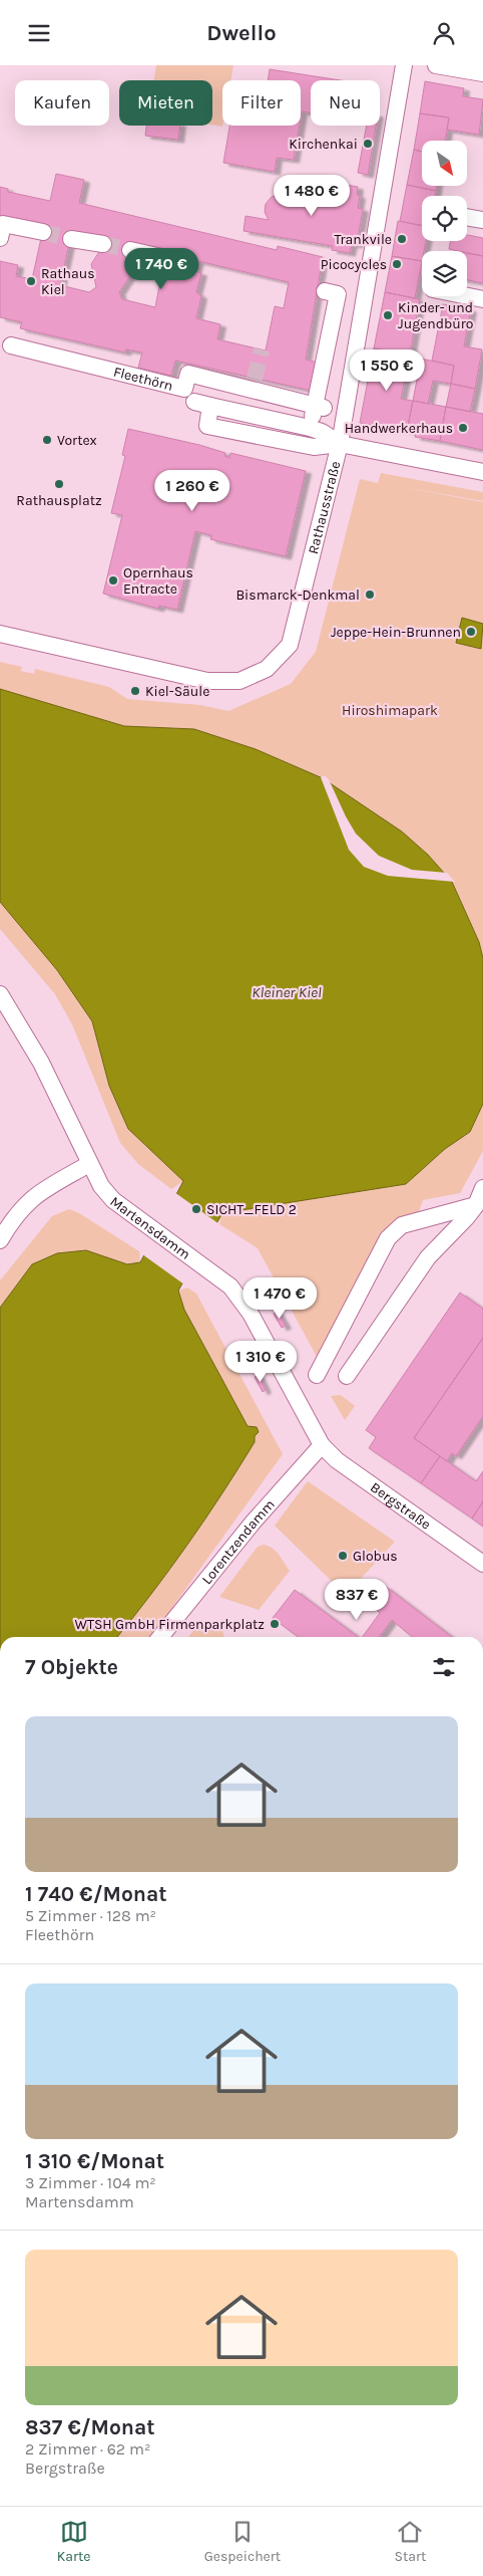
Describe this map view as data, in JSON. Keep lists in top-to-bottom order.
{
  "streets": {
    "street": [
      "Fleethörn",
      "Rathausstraße",
      "Martensdamm",
      "Bergstraße",
      "Lorentzendamm"
    ]
  },
  "crossings": [
    ["Martensdamm", "Bergstraße"],
    ["Martensdamm", "Lorentzendamm"],
    ["Bergstraße", "Lorentzendamm"]
  ],
  "water": ["Kleiner Kiel"],
  "parks": ["Hiroshimapark"],
  "places": [
    "Kirchenkai",
    "Trankvile",
    "Picocycles",
    "Rathaus Kiel",
    "Kinder- und Jugendbüro",
    "Handwerkerhaus",
    "Vortex",
    "Rathausplatz",
    "Opernhaus Entracte",
    "Bismarck-Denkmal",
    "Jeppe-Hein-Brunnen",
    "Kiel-Säule",
    "SICHT_FELD 2",
    "Globus",
    "WTSH GmbH Firmenparkplatz"
  ],
  "north": "bottom right",
  "page": {
    "header": "Dwello",
    "chip": [
      "Kaufen",
      "Mieten",
      "Filter",
      "Neu"
    ],
    "price": [
      "1 480 €",
      "1 740 €",
      "1 550 €",
      "1 260 €",
      "1 470 €",
      "1 310 €",
      "837 €"
    ],
    "heading": "7 Objekte",
    "list": [
      {
        "name": "1 740 €/Monat",
        "note": "5 Zimmer · 128 m² · Fleethörn"
      },
      {
        "name": "1 310 €/Monat",
        "note": "3 Zimmer · 104 m² · Martensdamm"
      },
      {
        "name": "837 €/Monat",
        "note": "2 Zimmer · 62 m² · Bergstraße"
      }
    ],
    "tabs": ["Karte", "Gespeichert", "Start"]
  }
}
